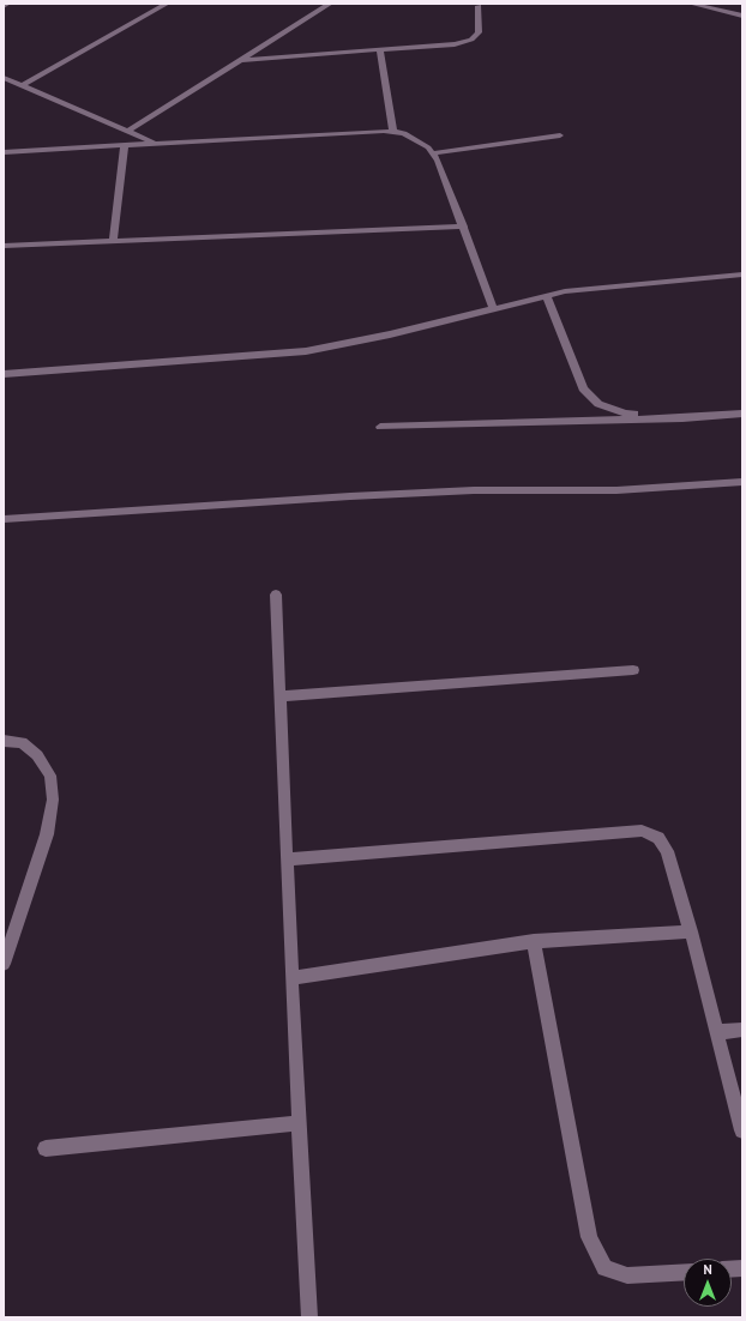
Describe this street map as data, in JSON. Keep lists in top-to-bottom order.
{
  "north": "top"
}
